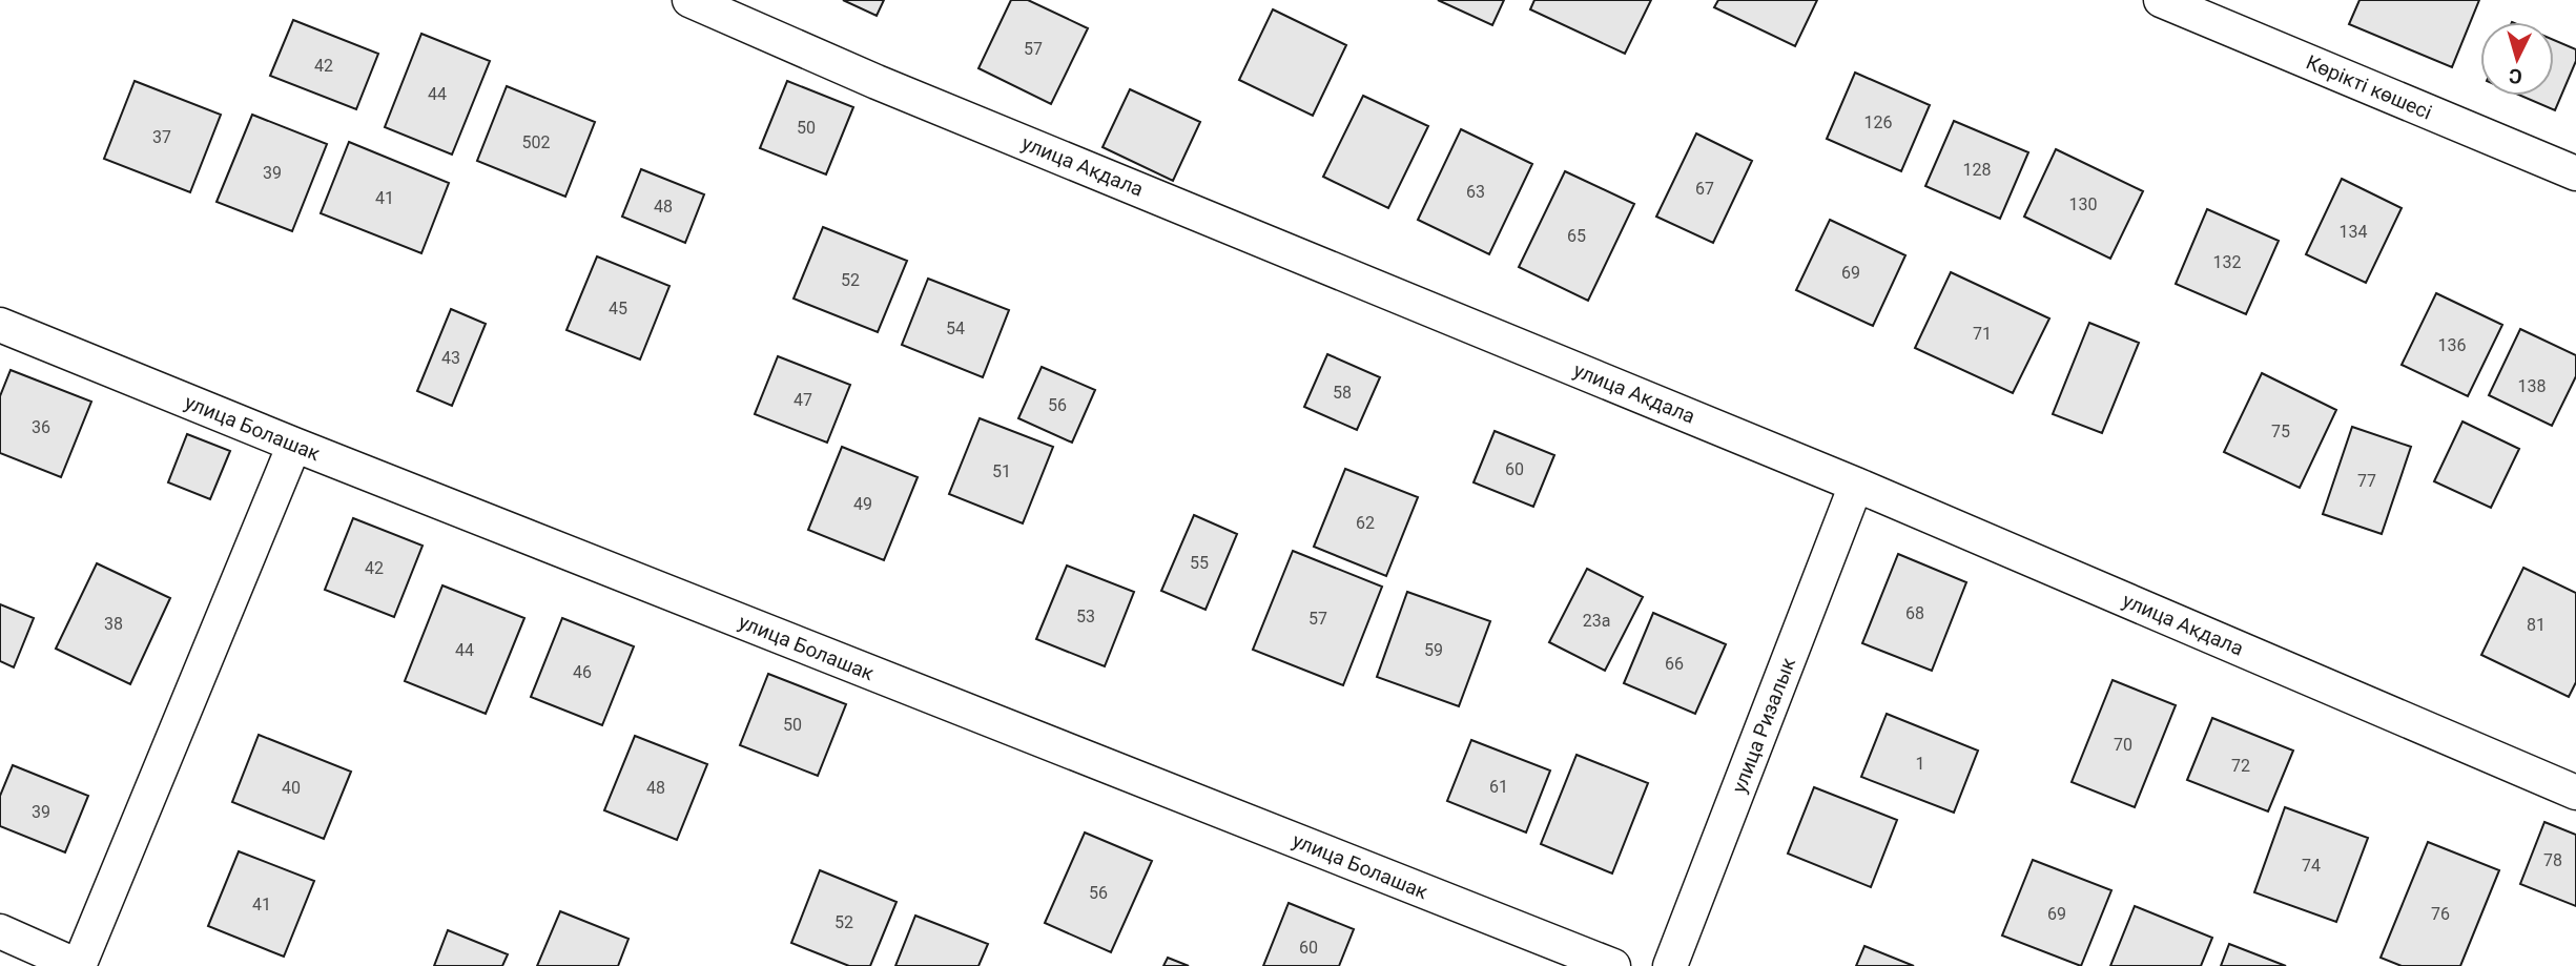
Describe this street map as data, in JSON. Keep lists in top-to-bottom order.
{
  "streets": {
    "street": [
      "Көрікті көшесі",
      "улица Акдала",
      "улица Болашак",
      "улица Ризалык"
    ]
  },
  "crossings": [
    ["улица Акдала", "улица Ризалык"]
  ],
  "house_numbers": [
    "57",
    "42",
    "44",
    "126",
    "50",
    "37",
    "502",
    "128",
    "39",
    "67",
    "63",
    "41",
    "130",
    "48",
    "134",
    "65",
    "132",
    "69",
    "52",
    "45",
    "54",
    "71",
    "136",
    "43",
    "138",
    "58",
    "47",
    "56",
    "36",
    "75",
    "60",
    "51",
    "77",
    "49",
    "62",
    "55",
    "42",
    "68",
    "53",
    "57",
    "23а",
    "38",
    "81",
    "44",
    "59",
    "66",
    "46",
    "50",
    "70",
    "1",
    "72",
    "61",
    "40",
    "48",
    "39",
    "78",
    "74",
    "56",
    "41",
    "69",
    "76",
    "52",
    "60"
  ],
  "north": "bottom"
}
